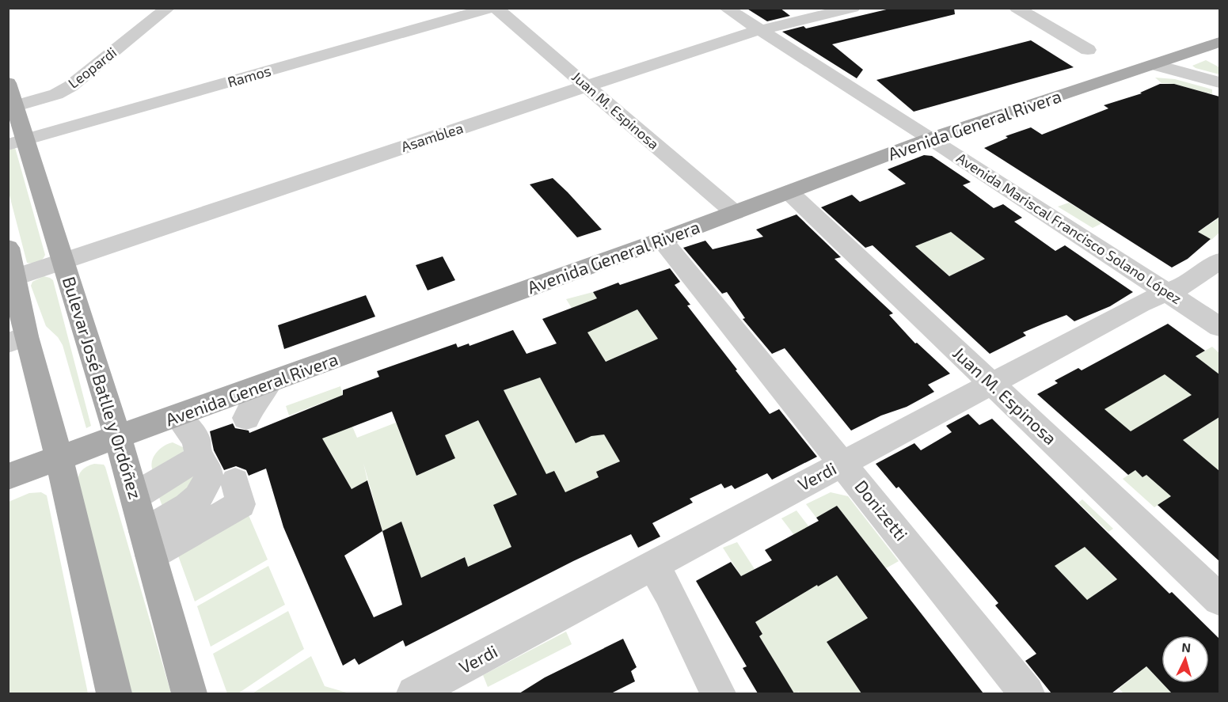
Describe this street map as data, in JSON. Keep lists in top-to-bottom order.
{
  "streets": {
    "main road": ["Avenida General Rivera", "Bulevar José Batlle y Ordóñez"],
    "street": [
      "Leopardi",
      "Ramos",
      "Juan M. Espinosa",
      "Asamblea",
      "Avenida Mariscal Francisco Solano López",
      "Verdi",
      "Donizetti"
    ]
  },
  "crossings": [
    ["Leopardi", "Bulevar José Batlle y Ordóñez"],
    ["Ramos", "Bulevar José Batlle y Ordóñez"],
    ["Juan M. Espinosa", "Avenida General Rivera"],
    ["Juan M. Espinosa", "Asamblea"],
    ["Juan M. Espinosa", "Verdi"],
    ["Avenida General Rivera", "Avenida Mariscal Francisco Solano López"],
    ["Avenida General Rivera", "Bulevar José Batlle y Ordóñez"],
    ["Avenida General Rivera", "Donizetti"],
    ["Asamblea", "Avenida Mariscal Francisco Solano López"],
    ["Asamblea", "Bulevar José Batlle y Ordóñez"],
    ["Avenida Mariscal Francisco Solano López", "Verdi"],
    ["Verdi", "Donizetti"]
  ],
  "north": "top"
}
